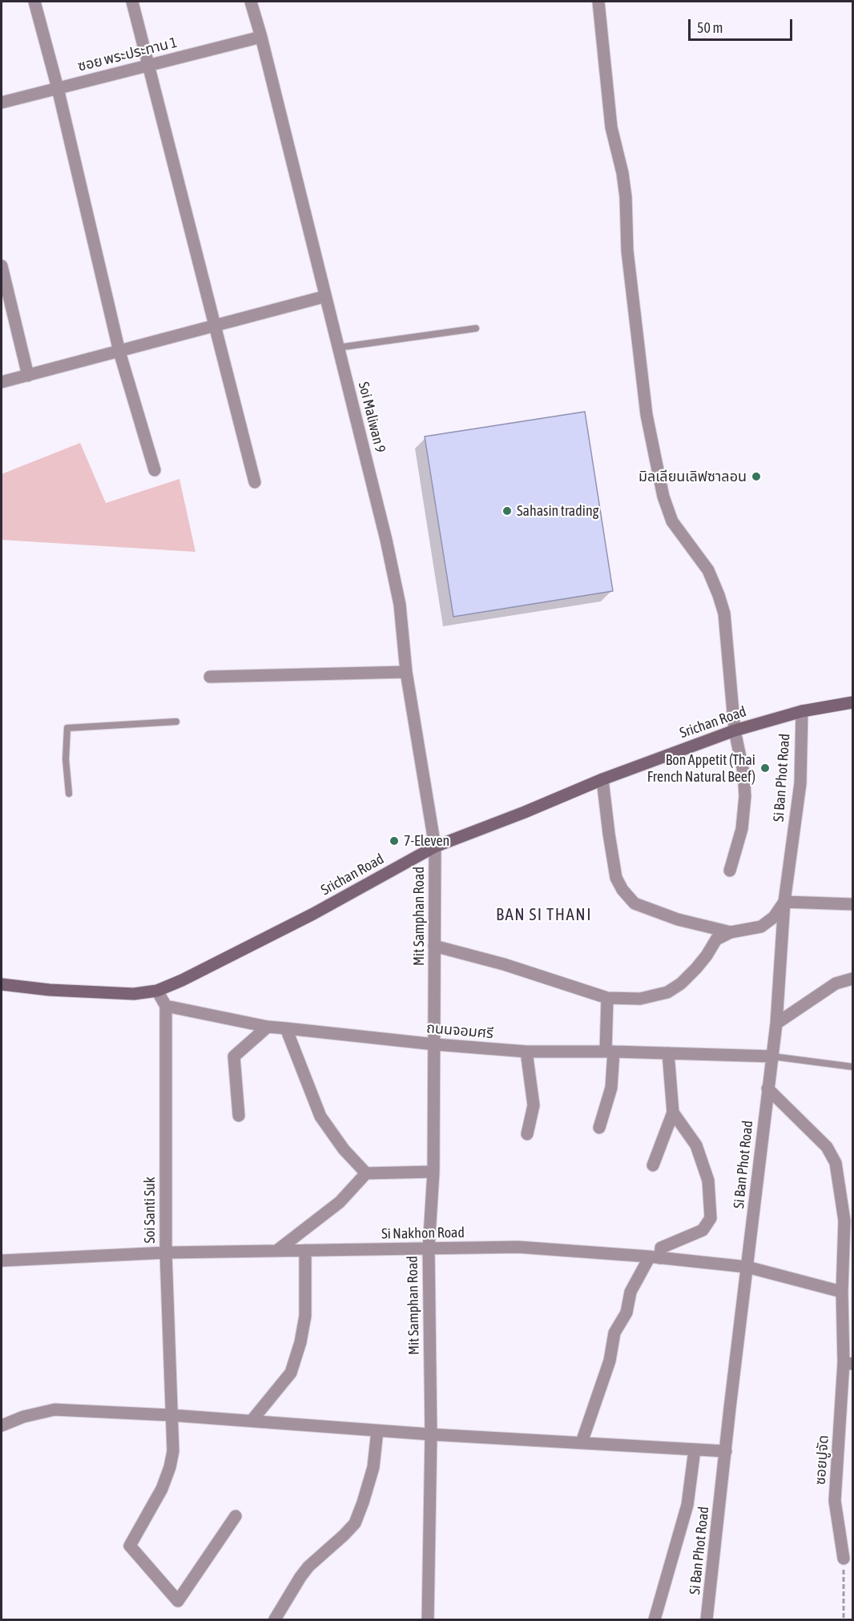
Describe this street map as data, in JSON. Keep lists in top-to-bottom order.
{
  "streets": {
    "main road": ["Srichan Road"],
    "street": [
      "ซอย พระประทาน 1",
      "Soi Maliwan 9",
      "Si Ban Phot Road",
      "Mit Samphan Road",
      "ถนนจอมศรี",
      "Soi Santi Suk",
      "Si Nakhon Road",
      "ซอยปูจัด"
    ]
  },
  "crossings": [
    ["ซอย พระประทาน 1", "Soi Maliwan 9"],
    ["Soi Maliwan 9", "Srichan Road"],
    ["Soi Maliwan 9", "Mit Samphan Road"],
    ["Srichan Road", "Si Ban Phot Road"],
    ["Srichan Road", "Mit Samphan Road"],
    ["Si Ban Phot Road", "ถนนจอมศรี"],
    ["Si Ban Phot Road", "Si Nakhon Road"],
    ["Si Ban Phot Road", "ซอยปูจัด"],
    ["Mit Samphan Road", "ถนนจอมศรี"],
    ["Mit Samphan Road", "Si Nakhon Road"],
    ["ถนนจอมศรี", "Soi Santi Suk"],
    ["Soi Santi Suk", "Si Nakhon Road"],
    ["Si Nakhon Road", "ซอยปูจัด"]
  ],
  "districts": ["BAN SI THANI"],
  "places": [
    "มิลเลียนเลิฟซาลอน",
    "Sahasin trading",
    "Bon Appetit (Thai French Natural Beef)",
    "7-Eleven"
  ],
  "scale_bar": "50 m"
}
